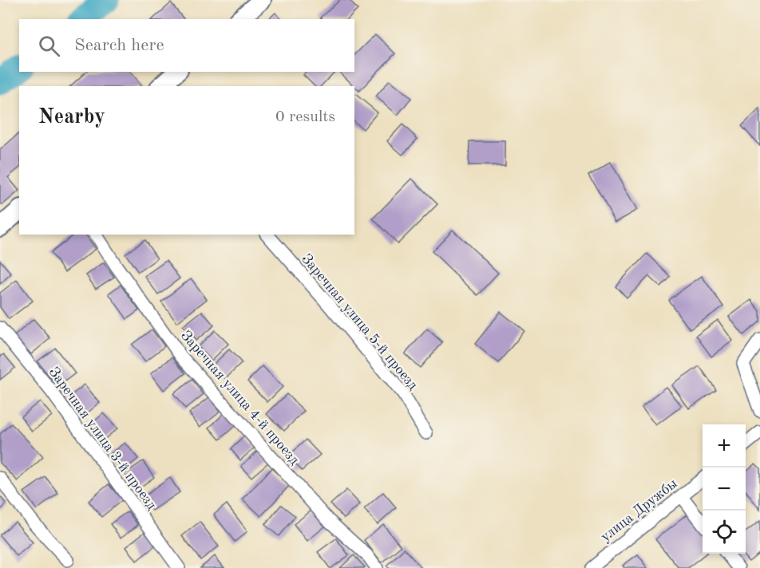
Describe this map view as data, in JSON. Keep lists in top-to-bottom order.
{
  "streets": {
    "street": [
      "Заречная улица 5-й проезд",
      "Заречная улица 4-й проезд",
      "Заречная улица 3-й проезд",
      "улица Дружбы"
    ]
  },
  "page": {
    "search": "Search here",
    "heading": ["Nearby", "0 results"],
    "map_buttons": ["+", "−"]
  }
}
